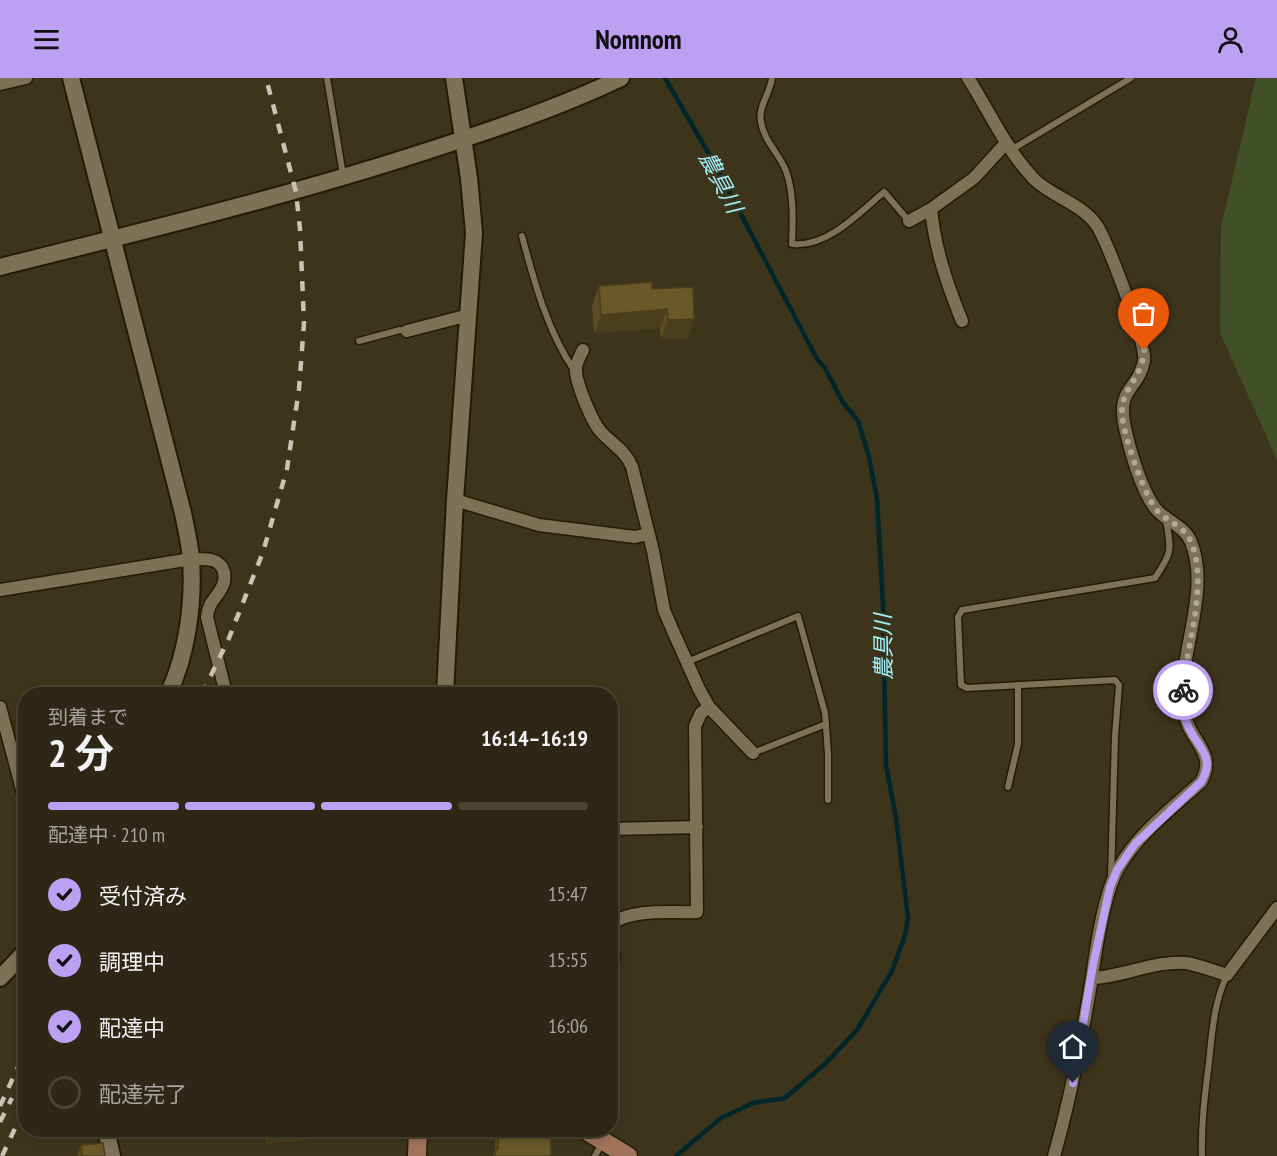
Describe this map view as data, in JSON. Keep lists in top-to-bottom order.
{
  "water": ["農具川"],
  "page": {
    "header": "Nomnom",
    "heading": ["2 分", "到着まで", "16:14–16:19"],
    "bar": "配達中 · 210 m",
    "list": [
      ["受付済み", "15:47"],
      ["調理中", "15:55"],
      ["配達中", "16:06"],
      "配達完了"
    ]
  }
}
